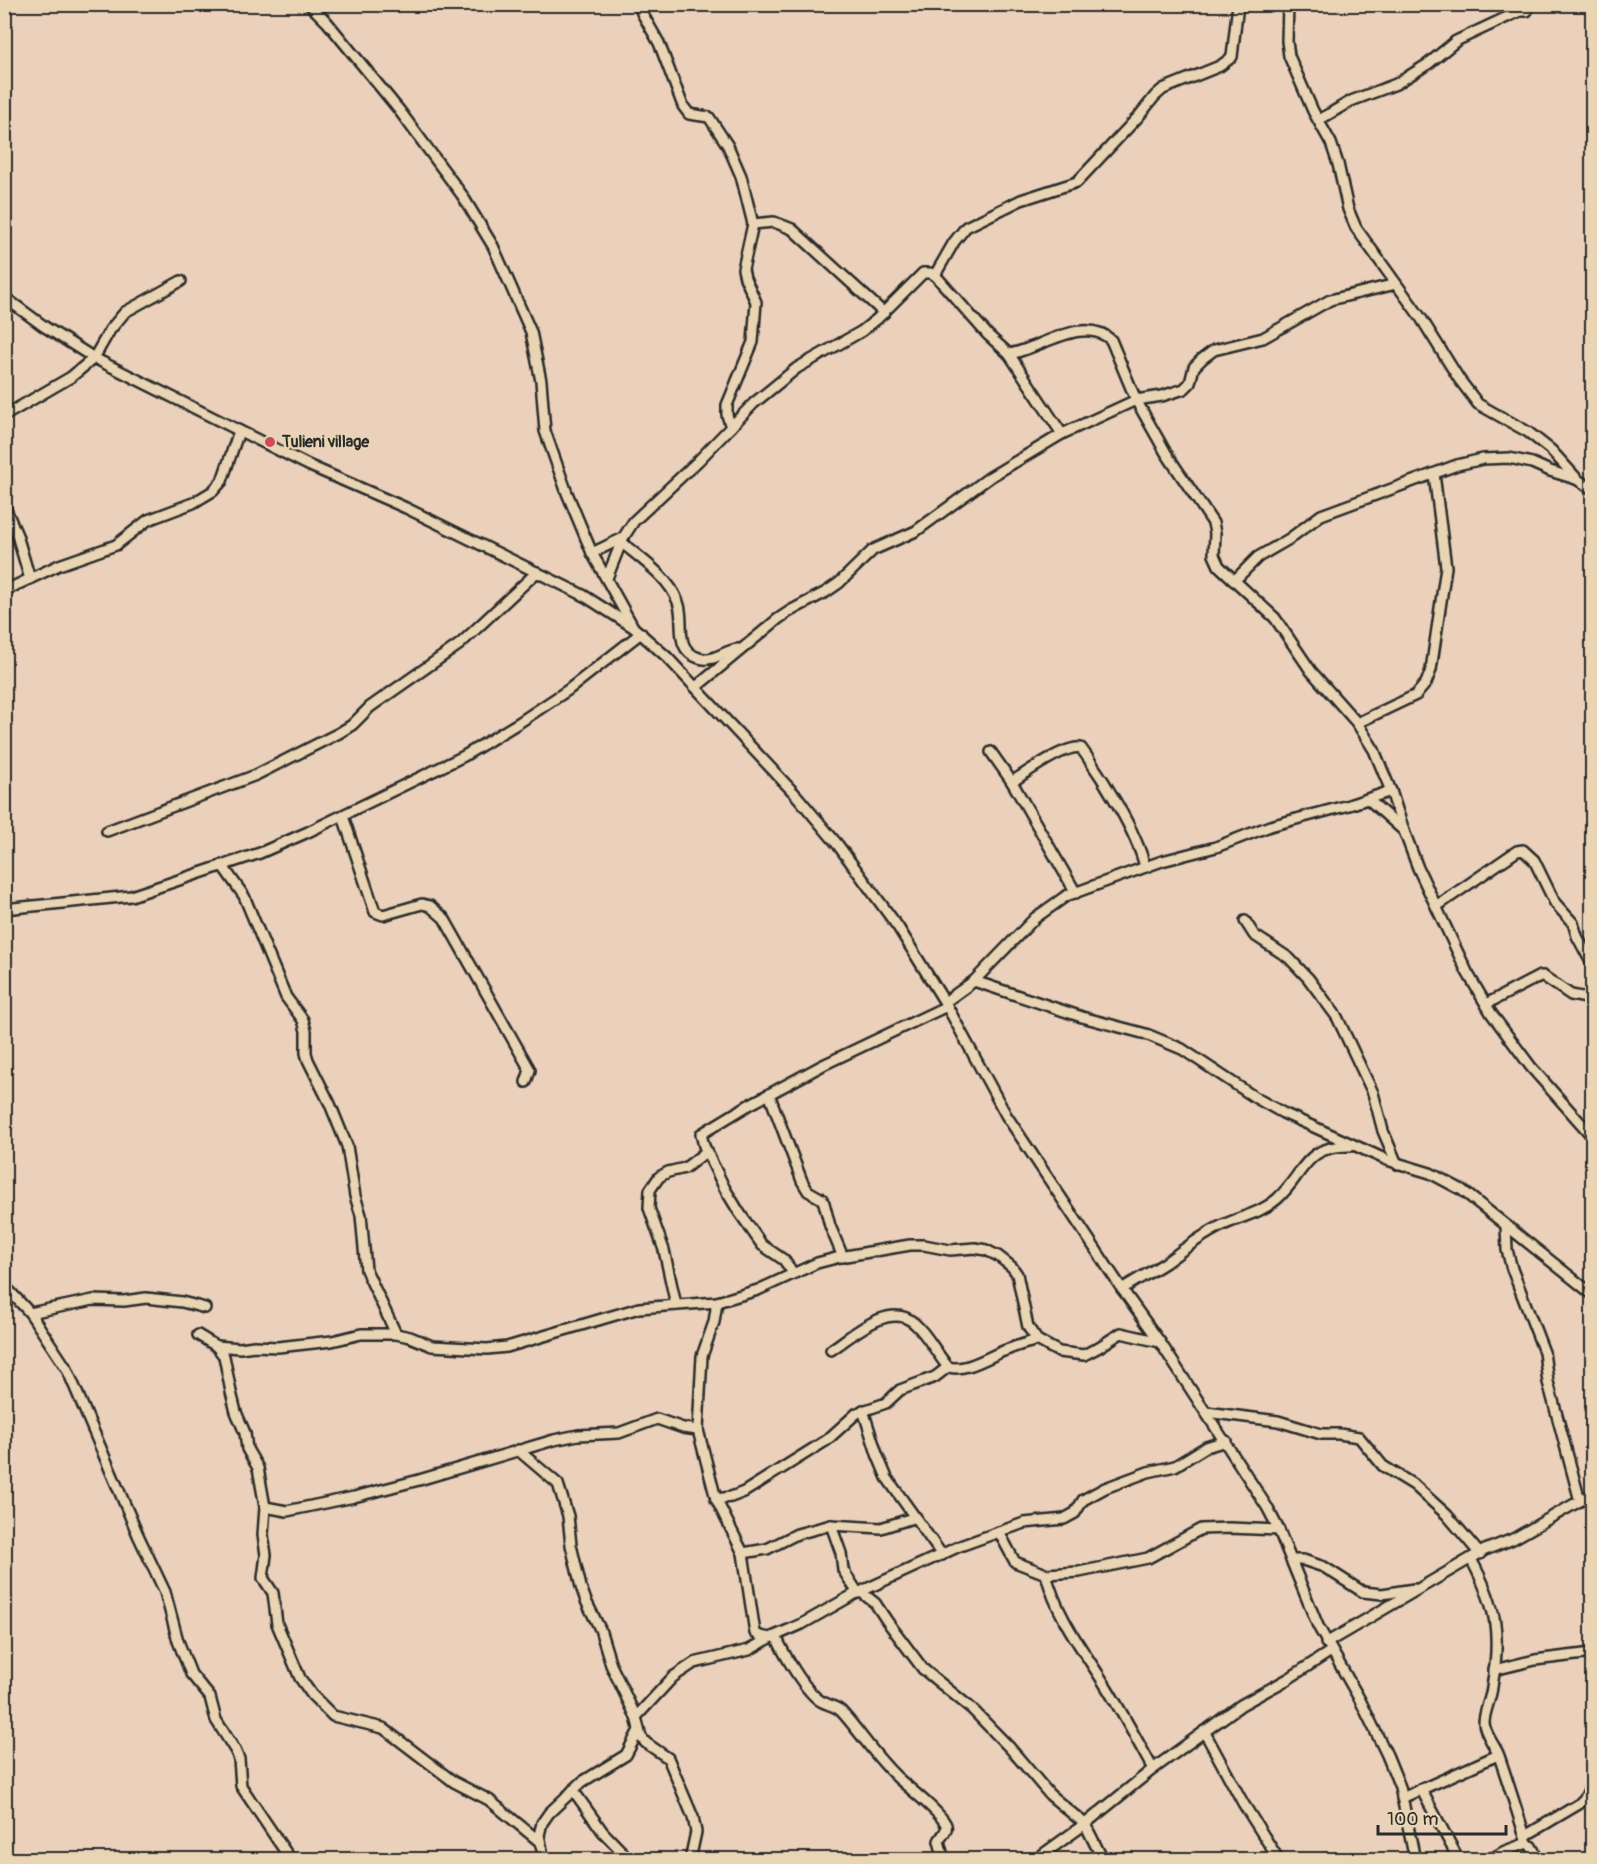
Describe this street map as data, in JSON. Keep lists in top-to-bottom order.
{
  "places": ["Tulieni village"],
  "scale_bar": "100 m"
}
